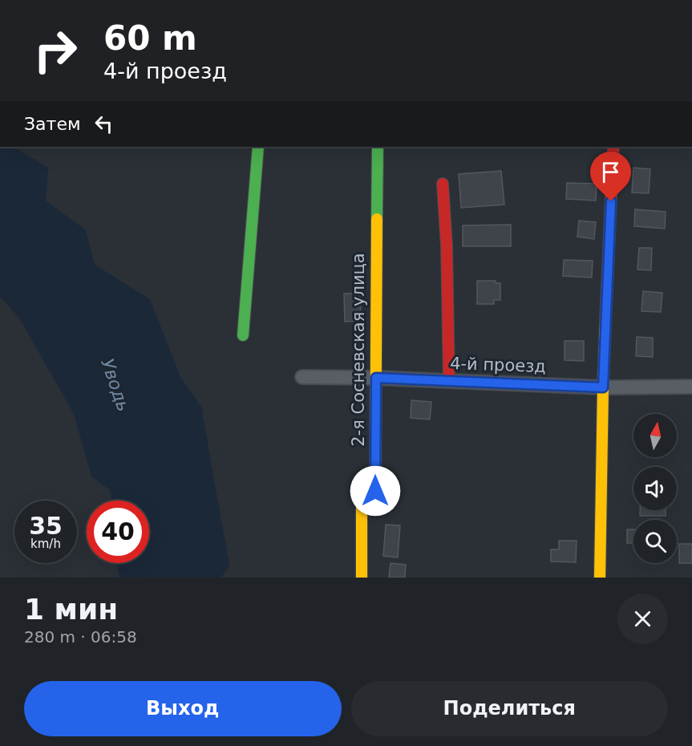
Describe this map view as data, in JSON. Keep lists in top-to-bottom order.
{
  "streets": {
    "street": ["2-я Сосневская улица", "4-й проезд"]
  },
  "crossings": [
    ["2-я Сосневская улица", "4-й проезд"]
  ],
  "water": ["Уводь"],
  "north": "top",
  "page": {
    "turn": ["60 m", "4-й проезд"],
    "then": "Затем",
    "speed": "35 km/h",
    "limit": "40",
    "heading": ["1 мин", "280 m · 06:58"],
    "buttons": ["Выход", "Поделиться"]
  }
}
